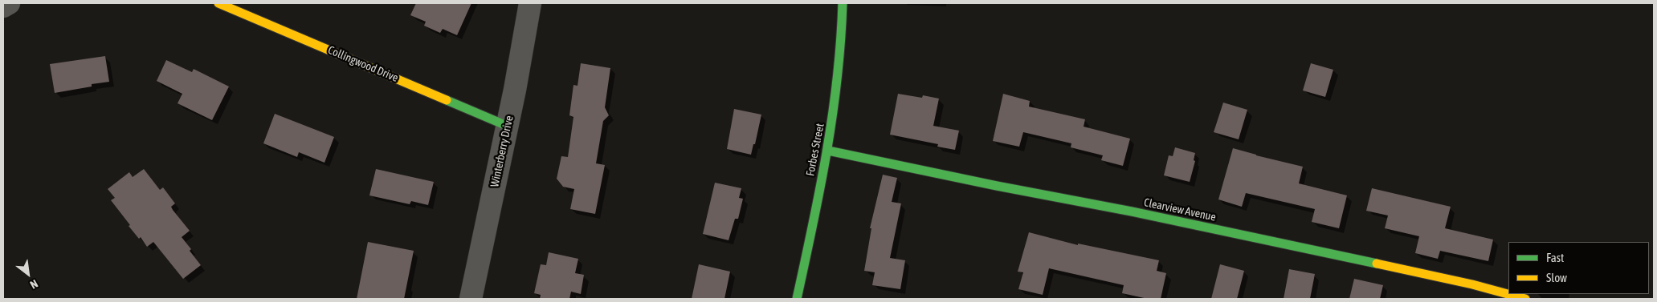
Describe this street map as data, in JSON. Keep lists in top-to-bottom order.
{
  "streets": {
    "street": [
      "Collingwood Drive",
      "Forbes Street",
      "Winterberry Drive",
      "Clearview Avenue"
    ]
  },
  "crossings": [
    ["Collingwood Drive", "Winterberry Drive"],
    ["Forbes Street", "Clearview Avenue"]
  ],
  "legend": ["Fast", "Slow"],
  "north": "bottom right"
}
